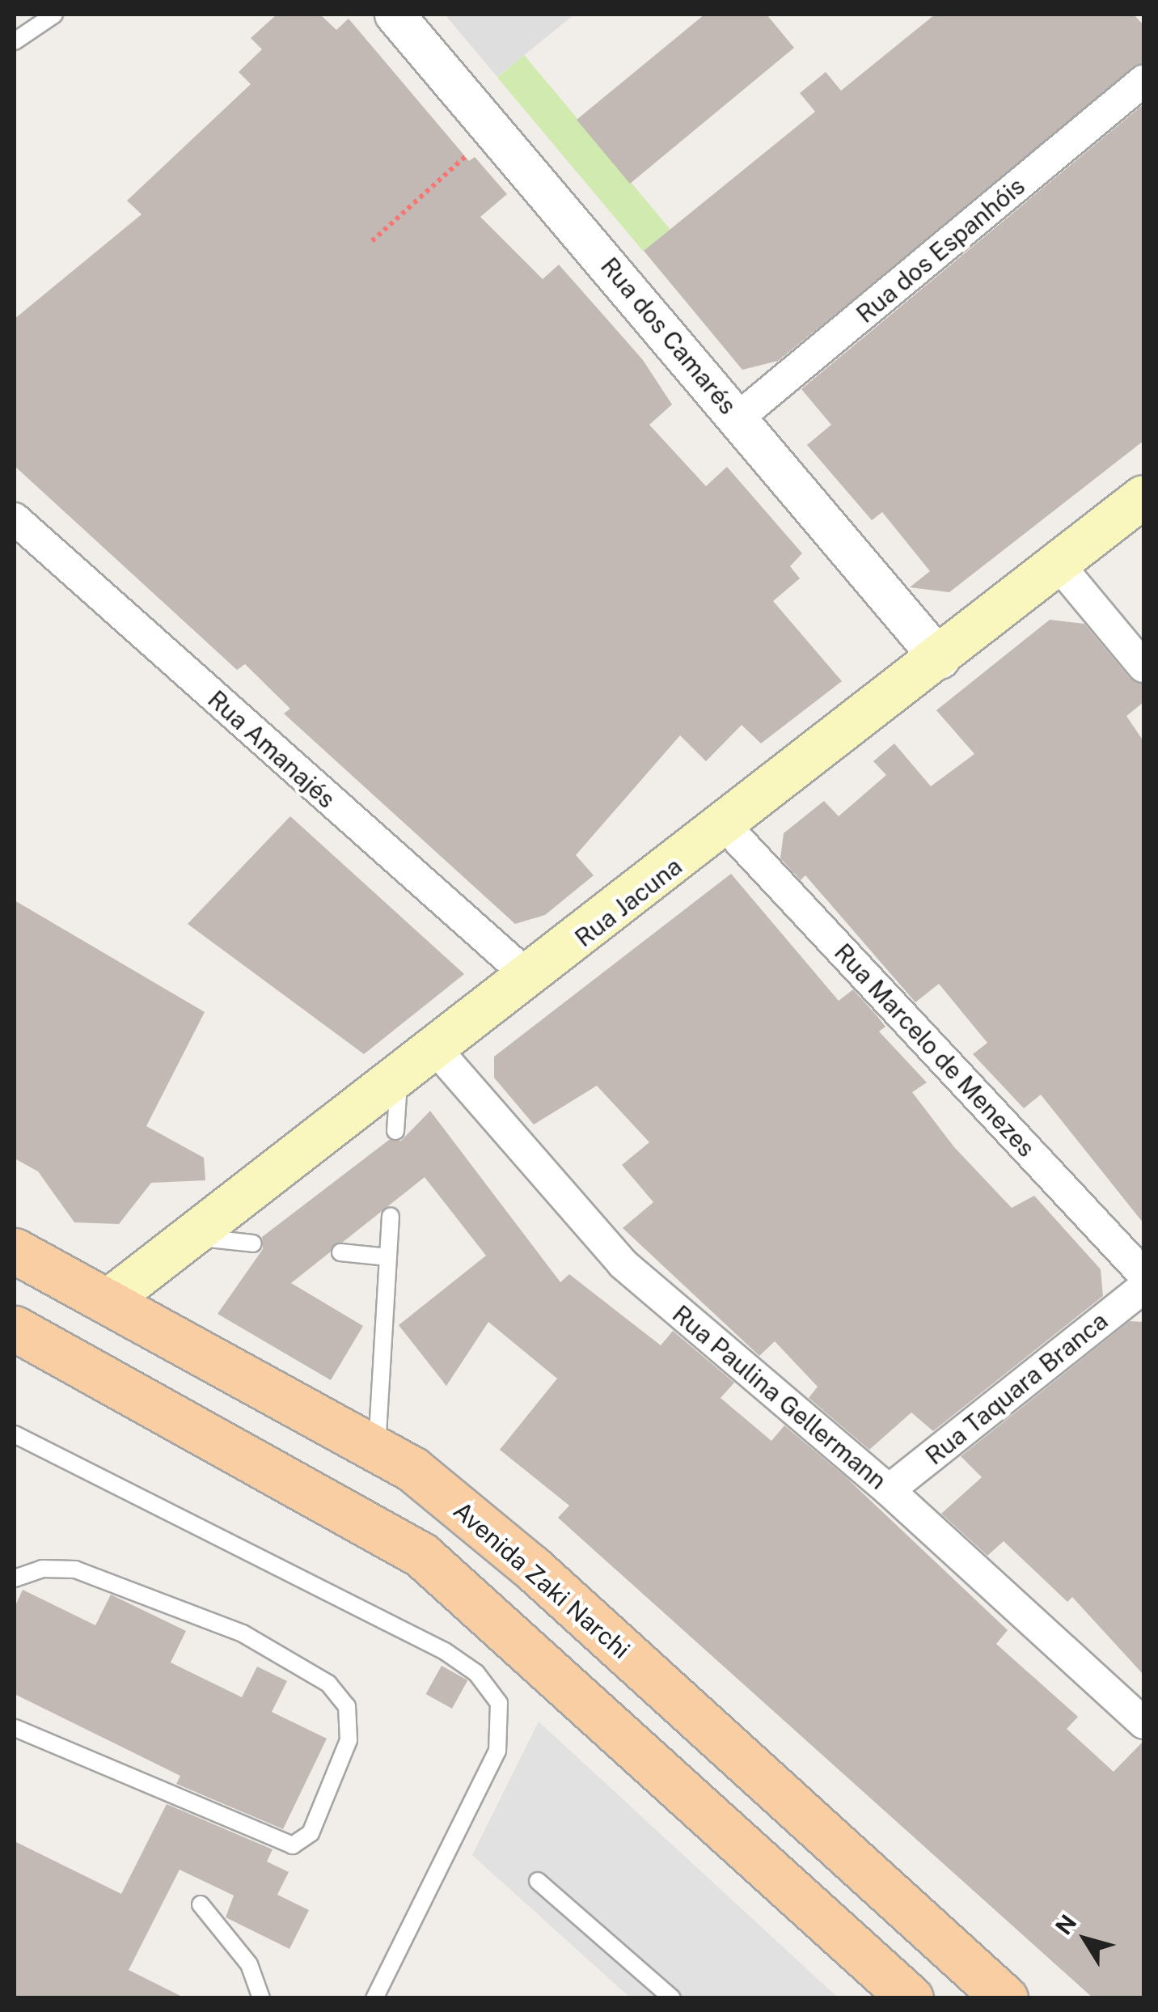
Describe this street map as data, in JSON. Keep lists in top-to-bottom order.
{
  "streets": {
    "main road": ["Rua Jacuna", "Avenida Zaki Narchi"],
    "street": [
      "Rua dos Espanhóis",
      "Rua dos Camarés",
      "Rua Amanajés",
      "Rua Marcelo de Menezes",
      "Rua Taquara Branca",
      "Rua Paulina Gellermann"
    ]
  },
  "crossings": [
    ["Rua dos Espanhóis", "Rua dos Camarés"],
    ["Rua dos Camarés", "Rua Jacuna"],
    ["Rua Amanajés", "Rua Jacuna"],
    ["Rua Jacuna", "Rua Marcelo de Menezes"],
    ["Rua Jacuna", "Rua Paulina Gellermann"],
    ["Rua Jacuna", "Avenida Zaki Narchi"],
    ["Rua Taquara Branca", "Rua Paulina Gellermann"]
  ],
  "north": "top left"
}
